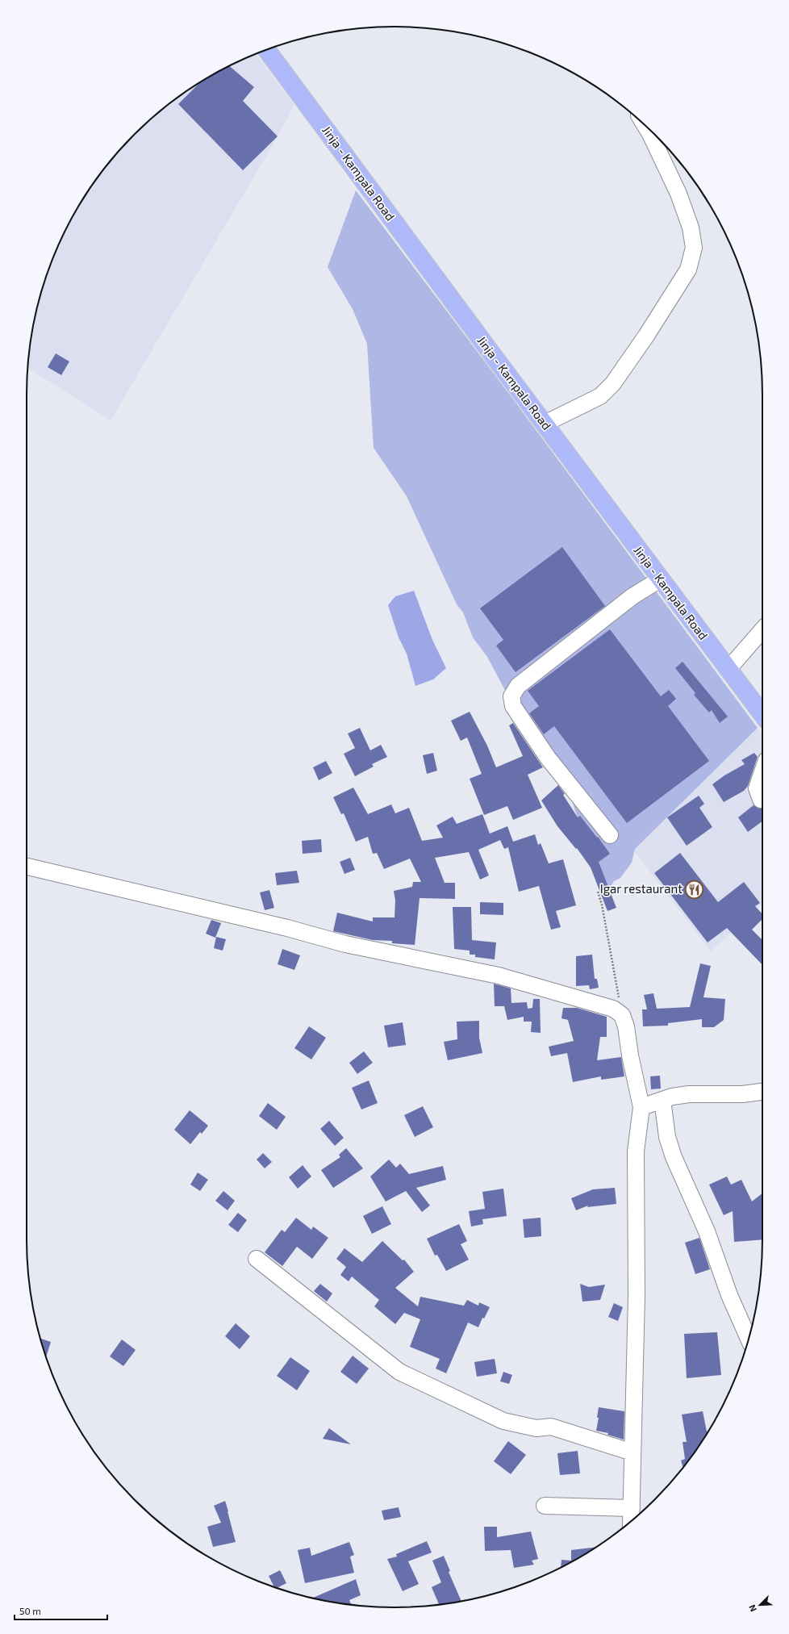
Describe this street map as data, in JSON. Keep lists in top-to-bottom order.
{
  "streets": {
    "highway": ["Jinja - Kampala Road"]
  },
  "places": {
    "restaurant": ["Igar restaurant"]
  },
  "scale_bar": "50 m",
  "north": "bottom left"
}
